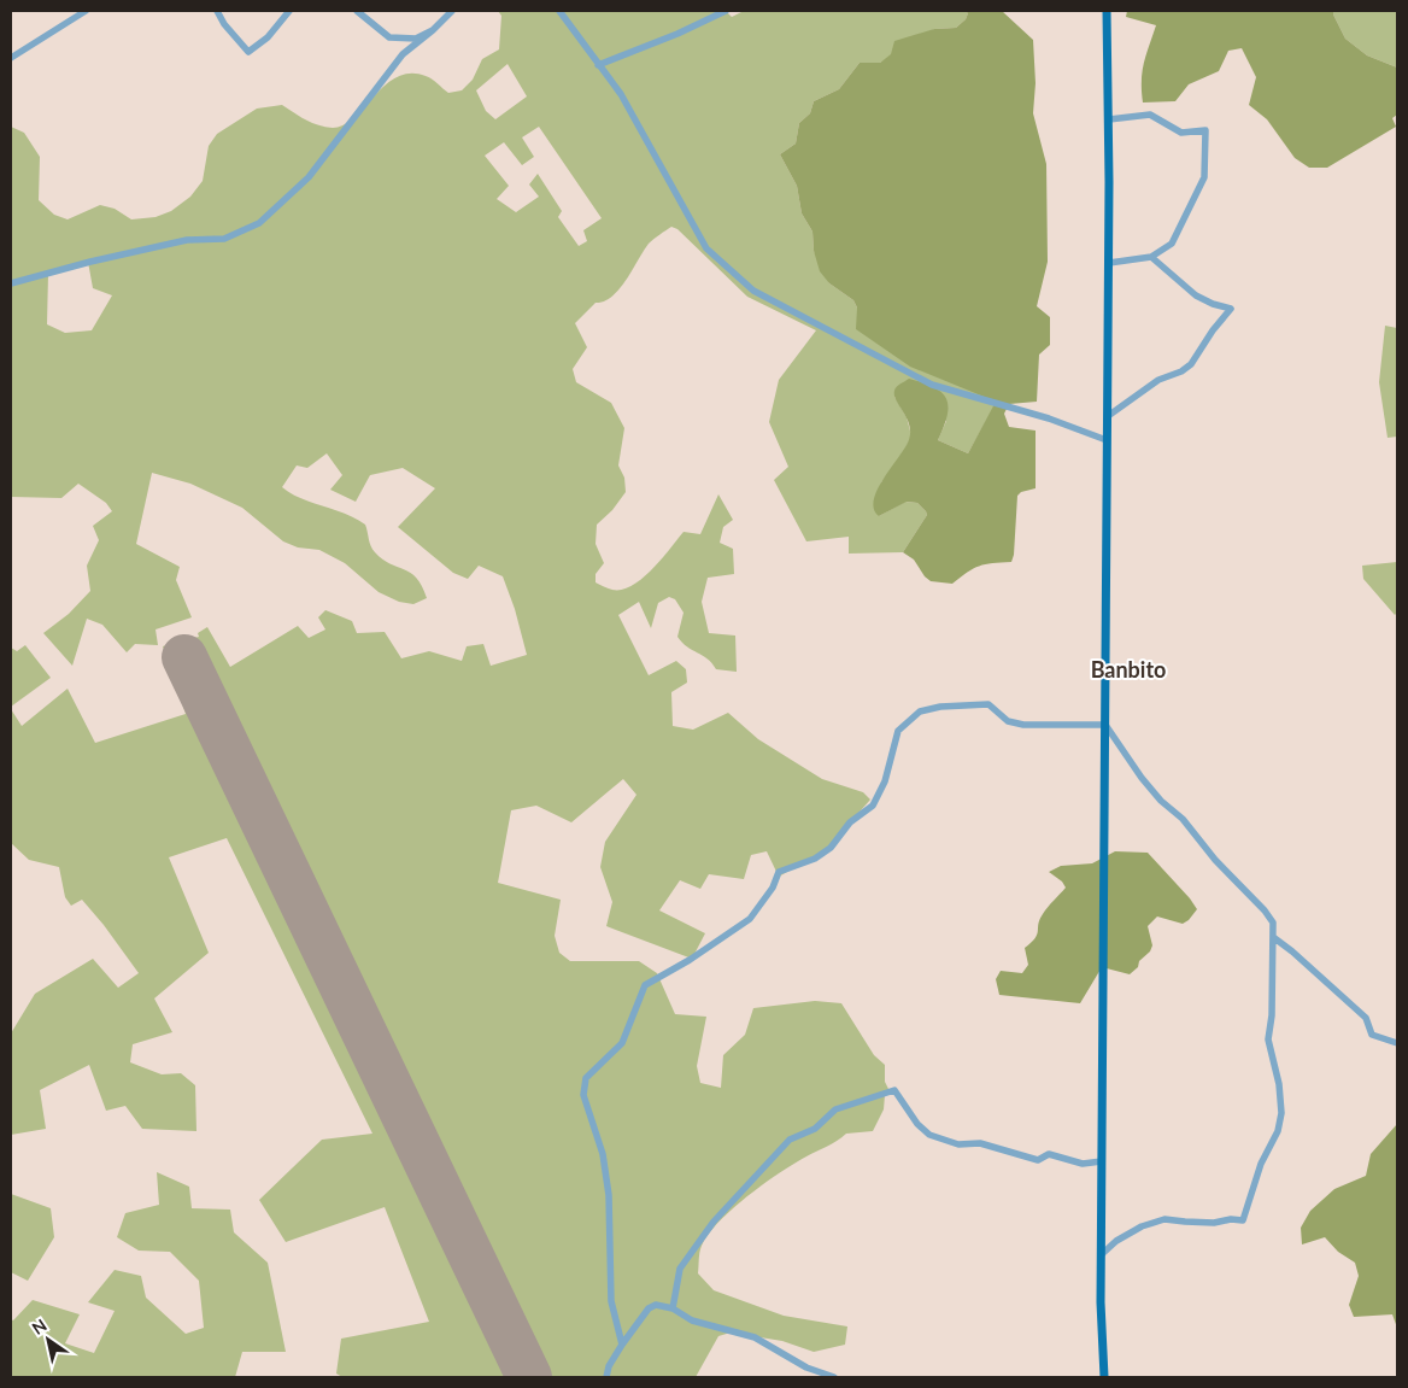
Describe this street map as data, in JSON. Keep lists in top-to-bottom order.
{
  "districts": ["Banbito"],
  "north": "top left"
}
